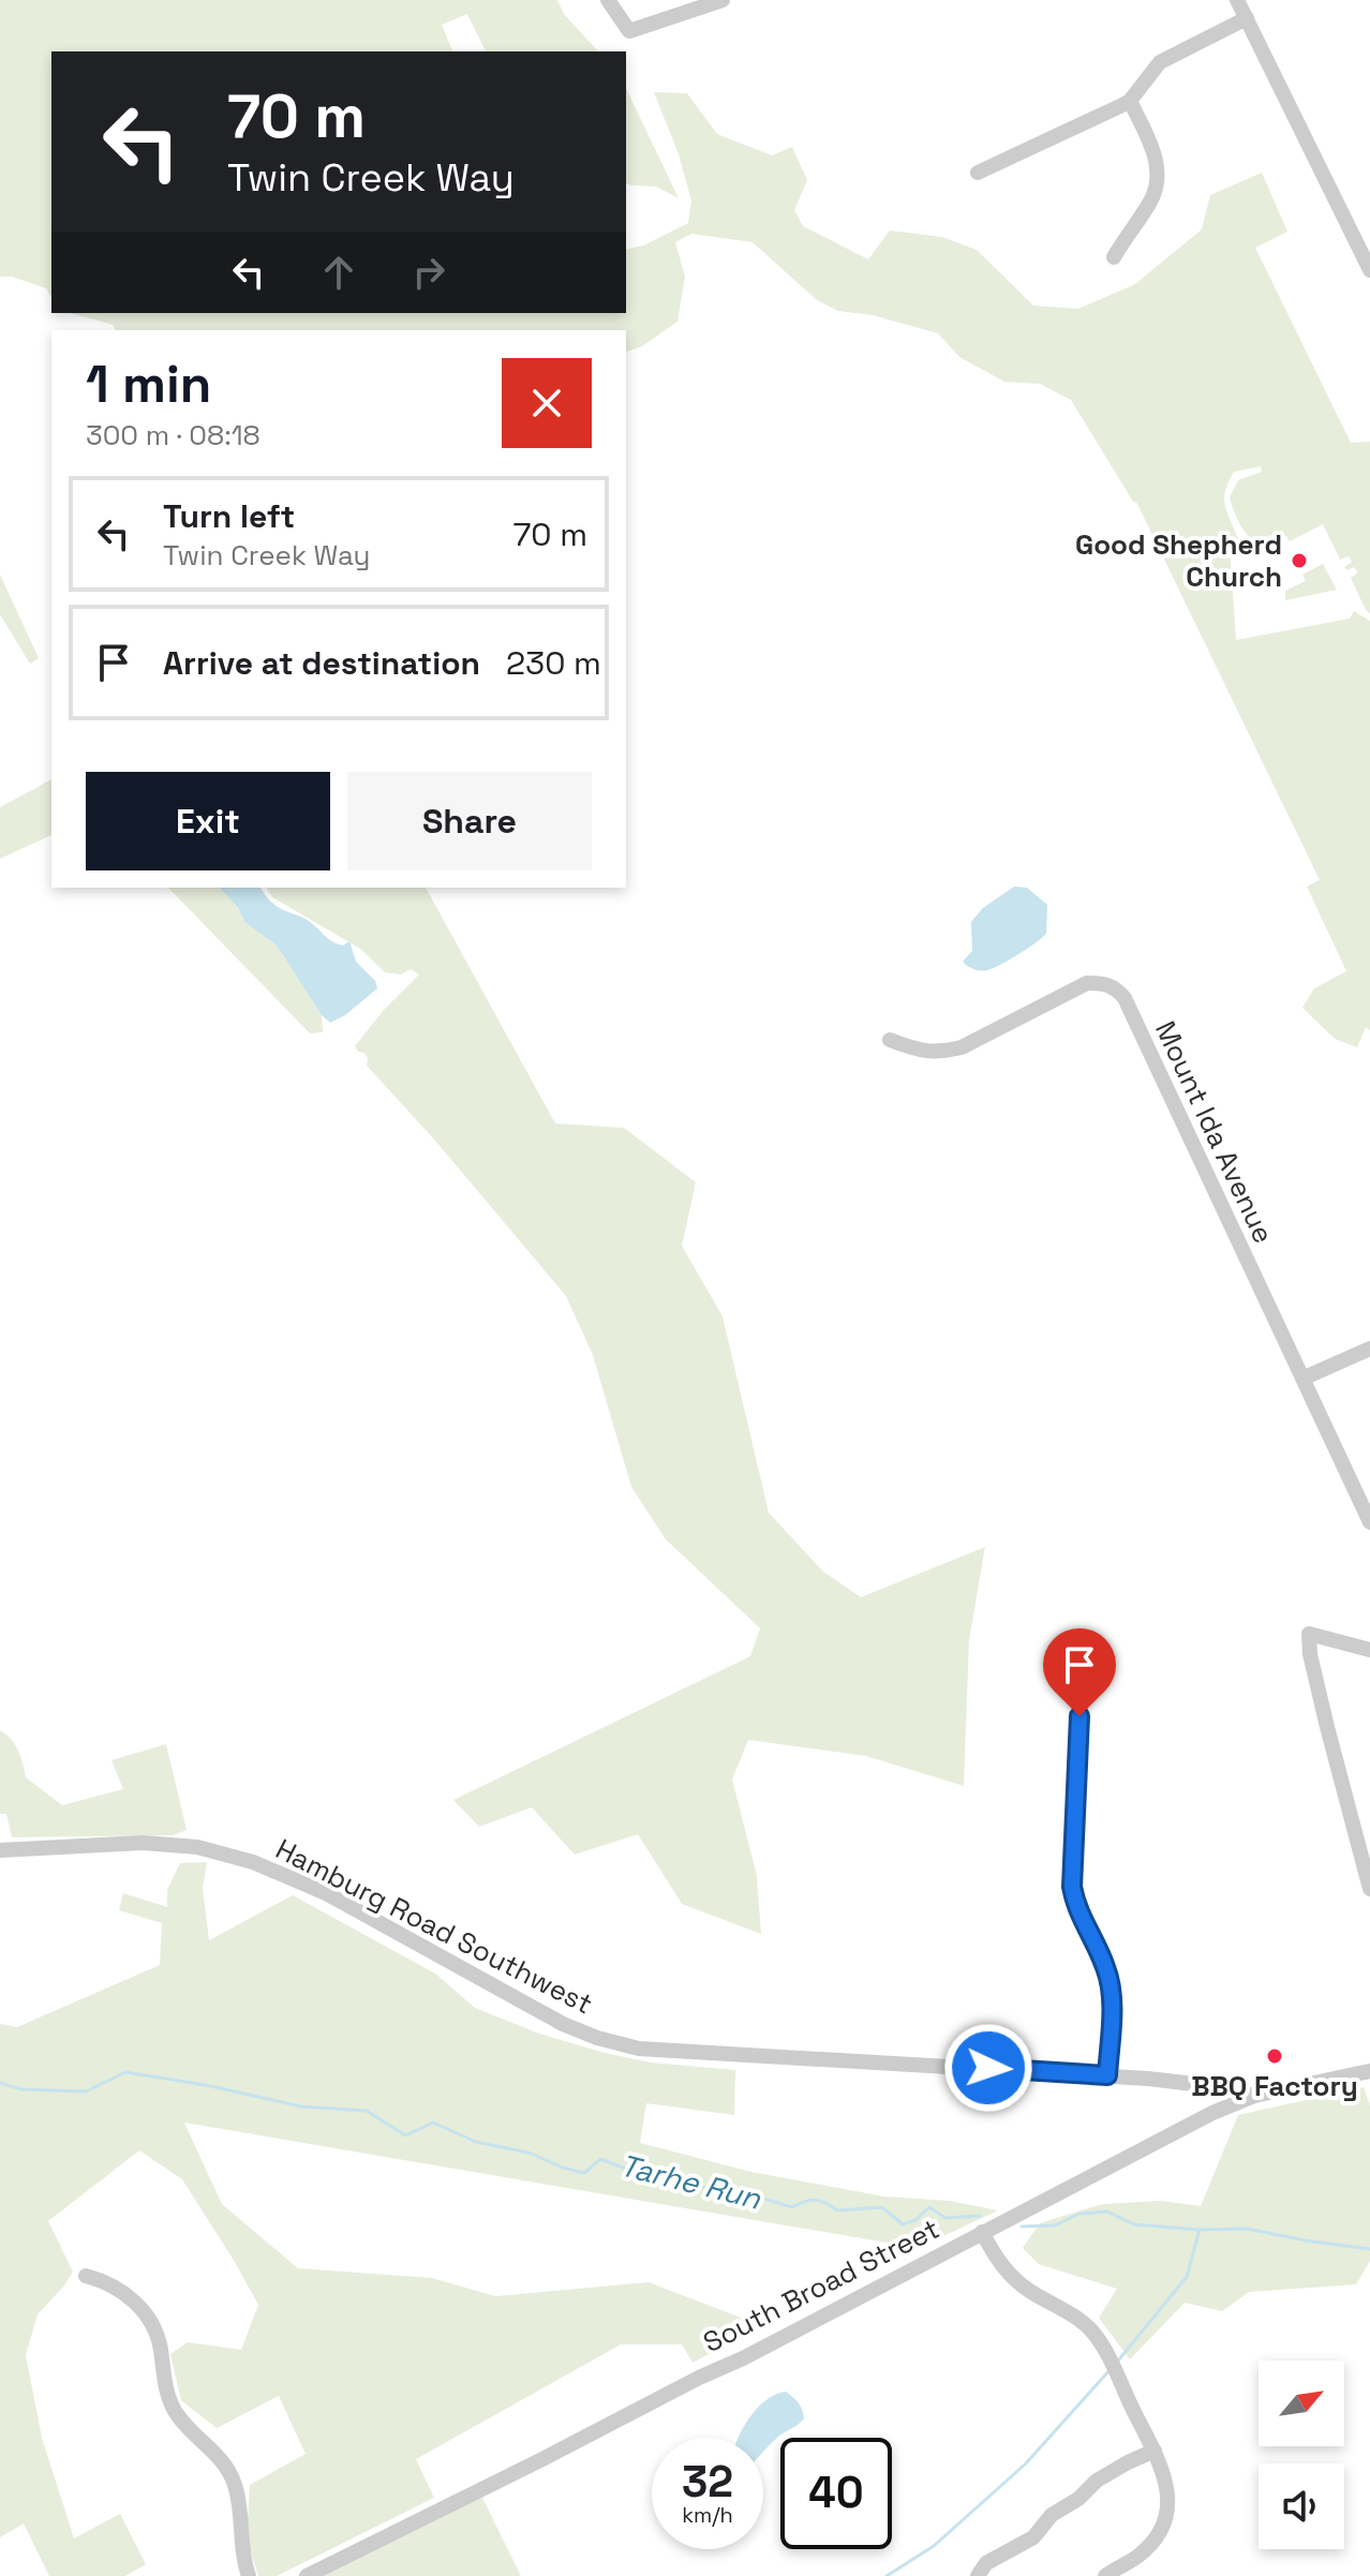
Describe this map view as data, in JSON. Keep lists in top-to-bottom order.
{
  "streets": {
    "street": ["Mount Ida Avenue", "Hamburg Road Southwest", "South Broad Street"]
  },
  "crossings": [
    ["Hamburg Road Southwest", "South Broad Street"]
  ],
  "water": ["Tarhe Run"],
  "places": ["Good Shepherd Church", "BBQ Factory"],
  "north": "top right",
  "page": {
    "turn": ["70 m", "Twin Creek Way"],
    "heading": ["1 min", "300 m · 08:18"],
    "list": [
      {
        "name": "Turn left",
        "note": "Twin Creek Way",
        "value": "70 m"
      },
      {
        "name": "Arrive at destination",
        "value": "230 m"
      }
    ],
    "buttons": ["Exit", "Share"],
    "speed": "32 km/h",
    "limit": "40"
  }
}
